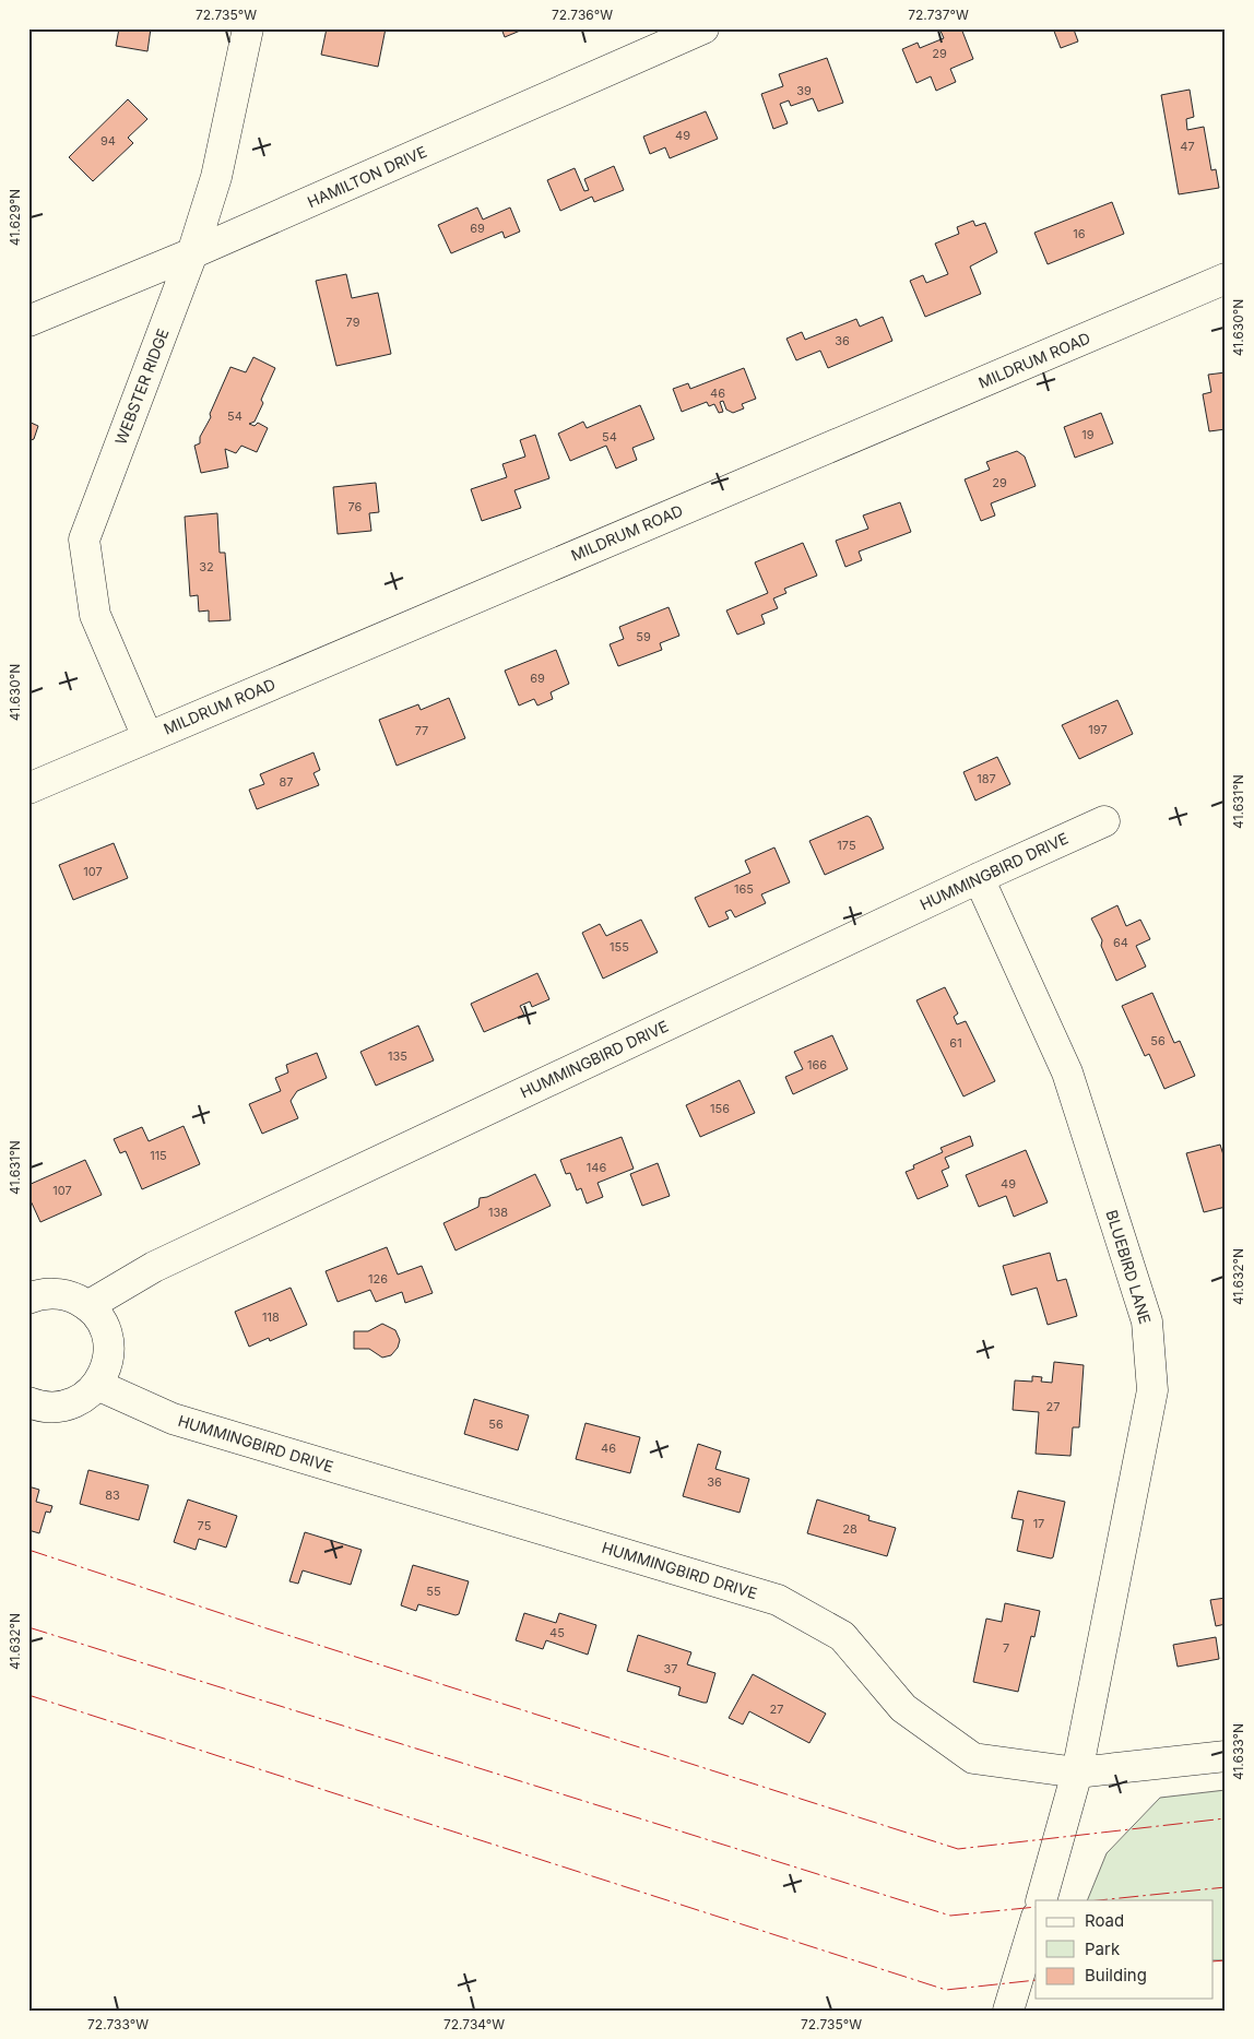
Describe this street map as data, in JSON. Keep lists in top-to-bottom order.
{
  "streets": {
    "street": [
      "HAMILTON DRIVE",
      "MILDRUM ROAD",
      "WEBSTER RIDGE",
      "HUMMINGBIRD DRIVE",
      "BLUEBIRD LANE"
    ]
  },
  "crossings": [
    ["HAMILTON DRIVE", "WEBSTER RIDGE"],
    ["MILDRUM ROAD", "WEBSTER RIDGE"],
    ["HUMMINGBIRD DRIVE", "BLUEBIRD LANE"]
  ],
  "house_numbers": [
    "29",
    "39",
    "49",
    "94",
    "47",
    "69",
    "16",
    "79",
    "36",
    "46",
    "54",
    "19",
    "54",
    "29",
    "76",
    "32",
    "59",
    "69",
    "197",
    "77",
    "187",
    "87",
    "175",
    "107",
    "165",
    "64",
    "155",
    "56",
    "61",
    "135",
    "166",
    "156",
    "115",
    "146",
    "49",
    "107",
    "138",
    "126",
    "118",
    "27",
    "56",
    "46",
    "36",
    "83",
    "17",
    "75",
    "28",
    "55",
    "45",
    "7",
    "37",
    "27"
  ],
  "legend": ["Road", "Park", "Building"],
  "coordinates": [
    "72.735°W",
    "72.736°W",
    "72.737°W",
    "41.629°N",
    "41.630°N",
    "41.631°N",
    "41.632°N",
    "41.633°N",
    "72.733°W",
    "72.734°W"
  ]
}
